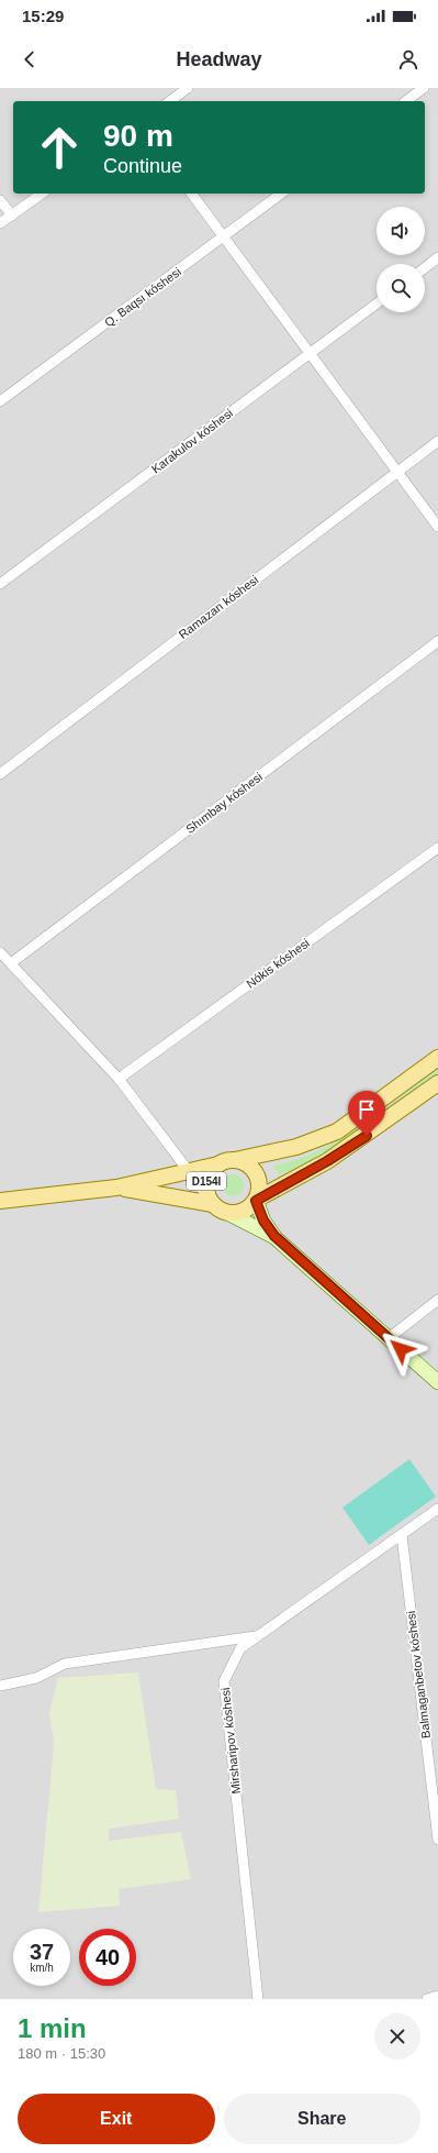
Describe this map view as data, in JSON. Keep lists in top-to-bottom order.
{
  "streets": {
    "main road": ["D154l"],
    "street": [
      "Q. Baqsı kóshesi",
      "Karakulov kóshesi",
      "Ramazan kóshesi",
      "Shımbay kóshesi",
      "Nókis kóshesi",
      "Balmaganbetov kóshesi",
      "Mirsharipov kóshesi"
    ]
  },
  "crossings": [
    ["Balmaganbetov kóshesi", "Mirsharipov kóshesi"]
  ],
  "page": {
    "status": "15:29",
    "header": "Headway",
    "turn": ["90 m", "Continue"],
    "speed": "37 km/h",
    "limit": "40",
    "heading": ["1 min", "180 m · 15:30"],
    "buttons": ["Exit", "Share"]
  }
}
